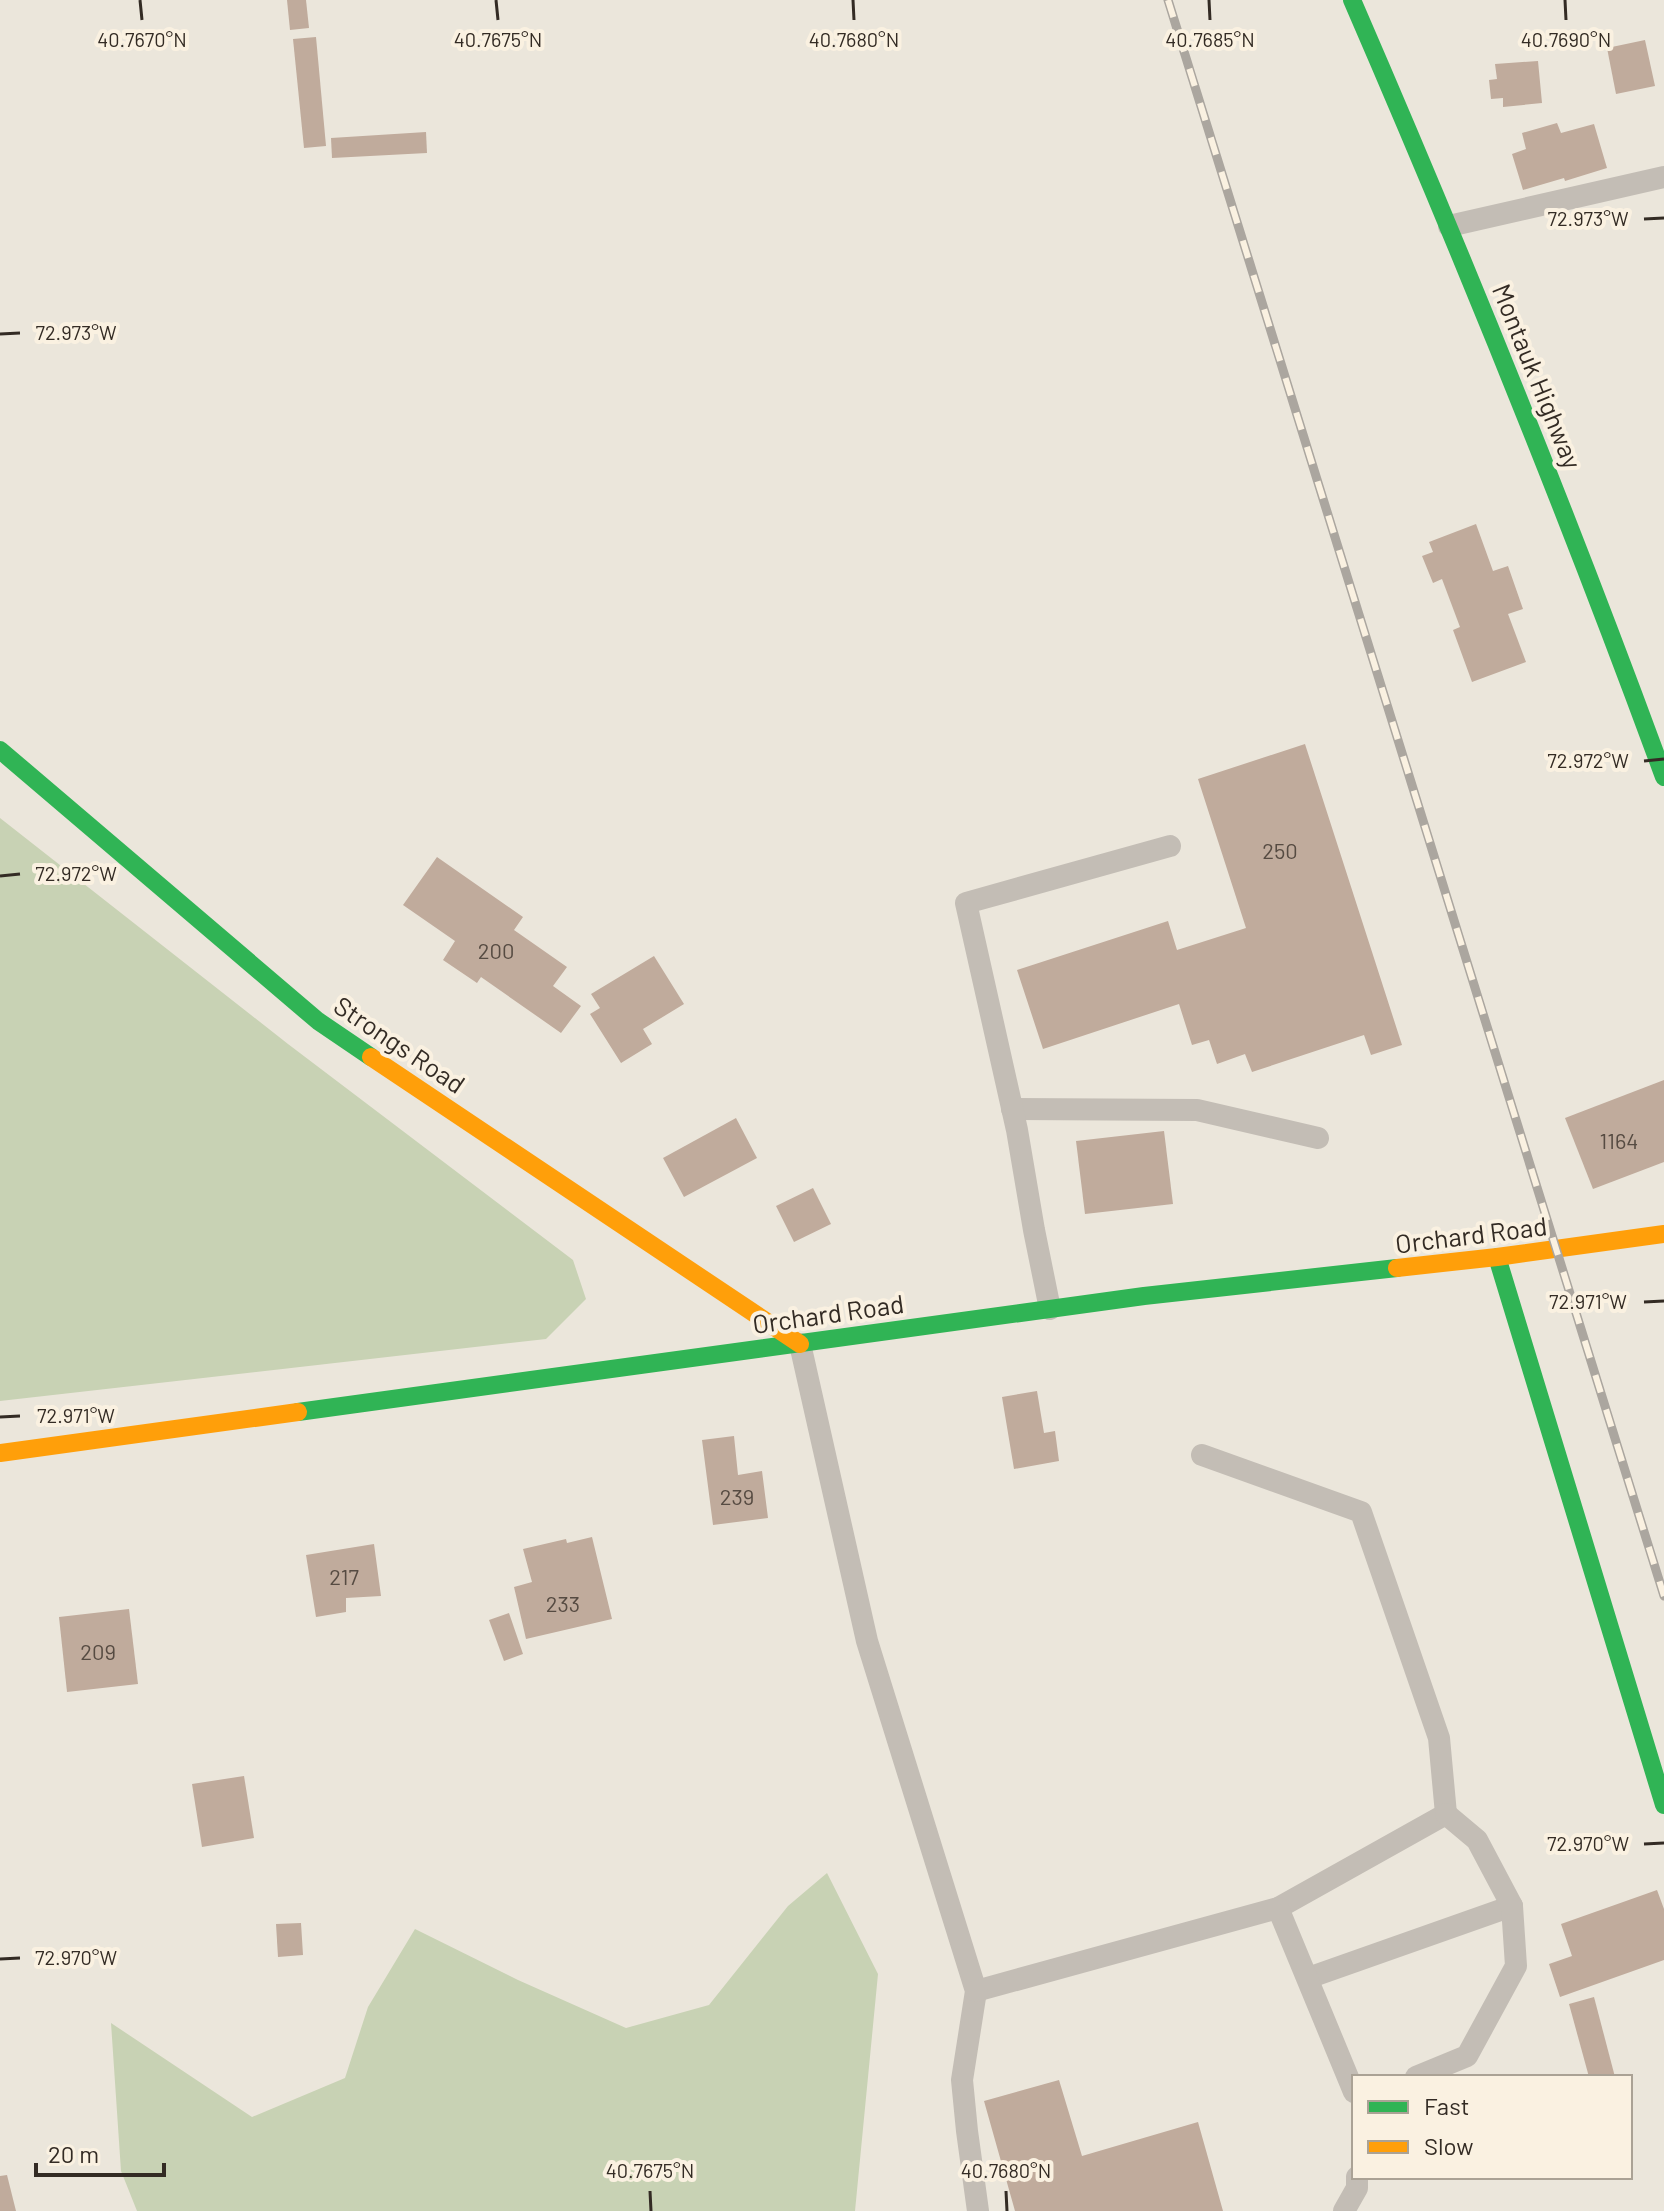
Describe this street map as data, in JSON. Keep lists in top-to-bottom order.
{
  "streets": {
    "street": ["Montauk Highway", "Strongs Road", "Orchard Road"]
  },
  "crossings": [
    ["Strongs Road", "Orchard Road"]
  ],
  "house_numbers": [
    "250",
    "200",
    "1164",
    "239",
    "217",
    "233",
    "209"
  ],
  "legend": ["Fast", "Slow"],
  "scale_bar": "20 m",
  "coordinates": [
    "40.7670°N",
    "40.7675°N",
    "40.7680°N",
    "40.7685°N",
    "40.7690°N",
    "72.973°W",
    "72.972°W",
    "72.971°W",
    "72.970°W"
  ]
}
